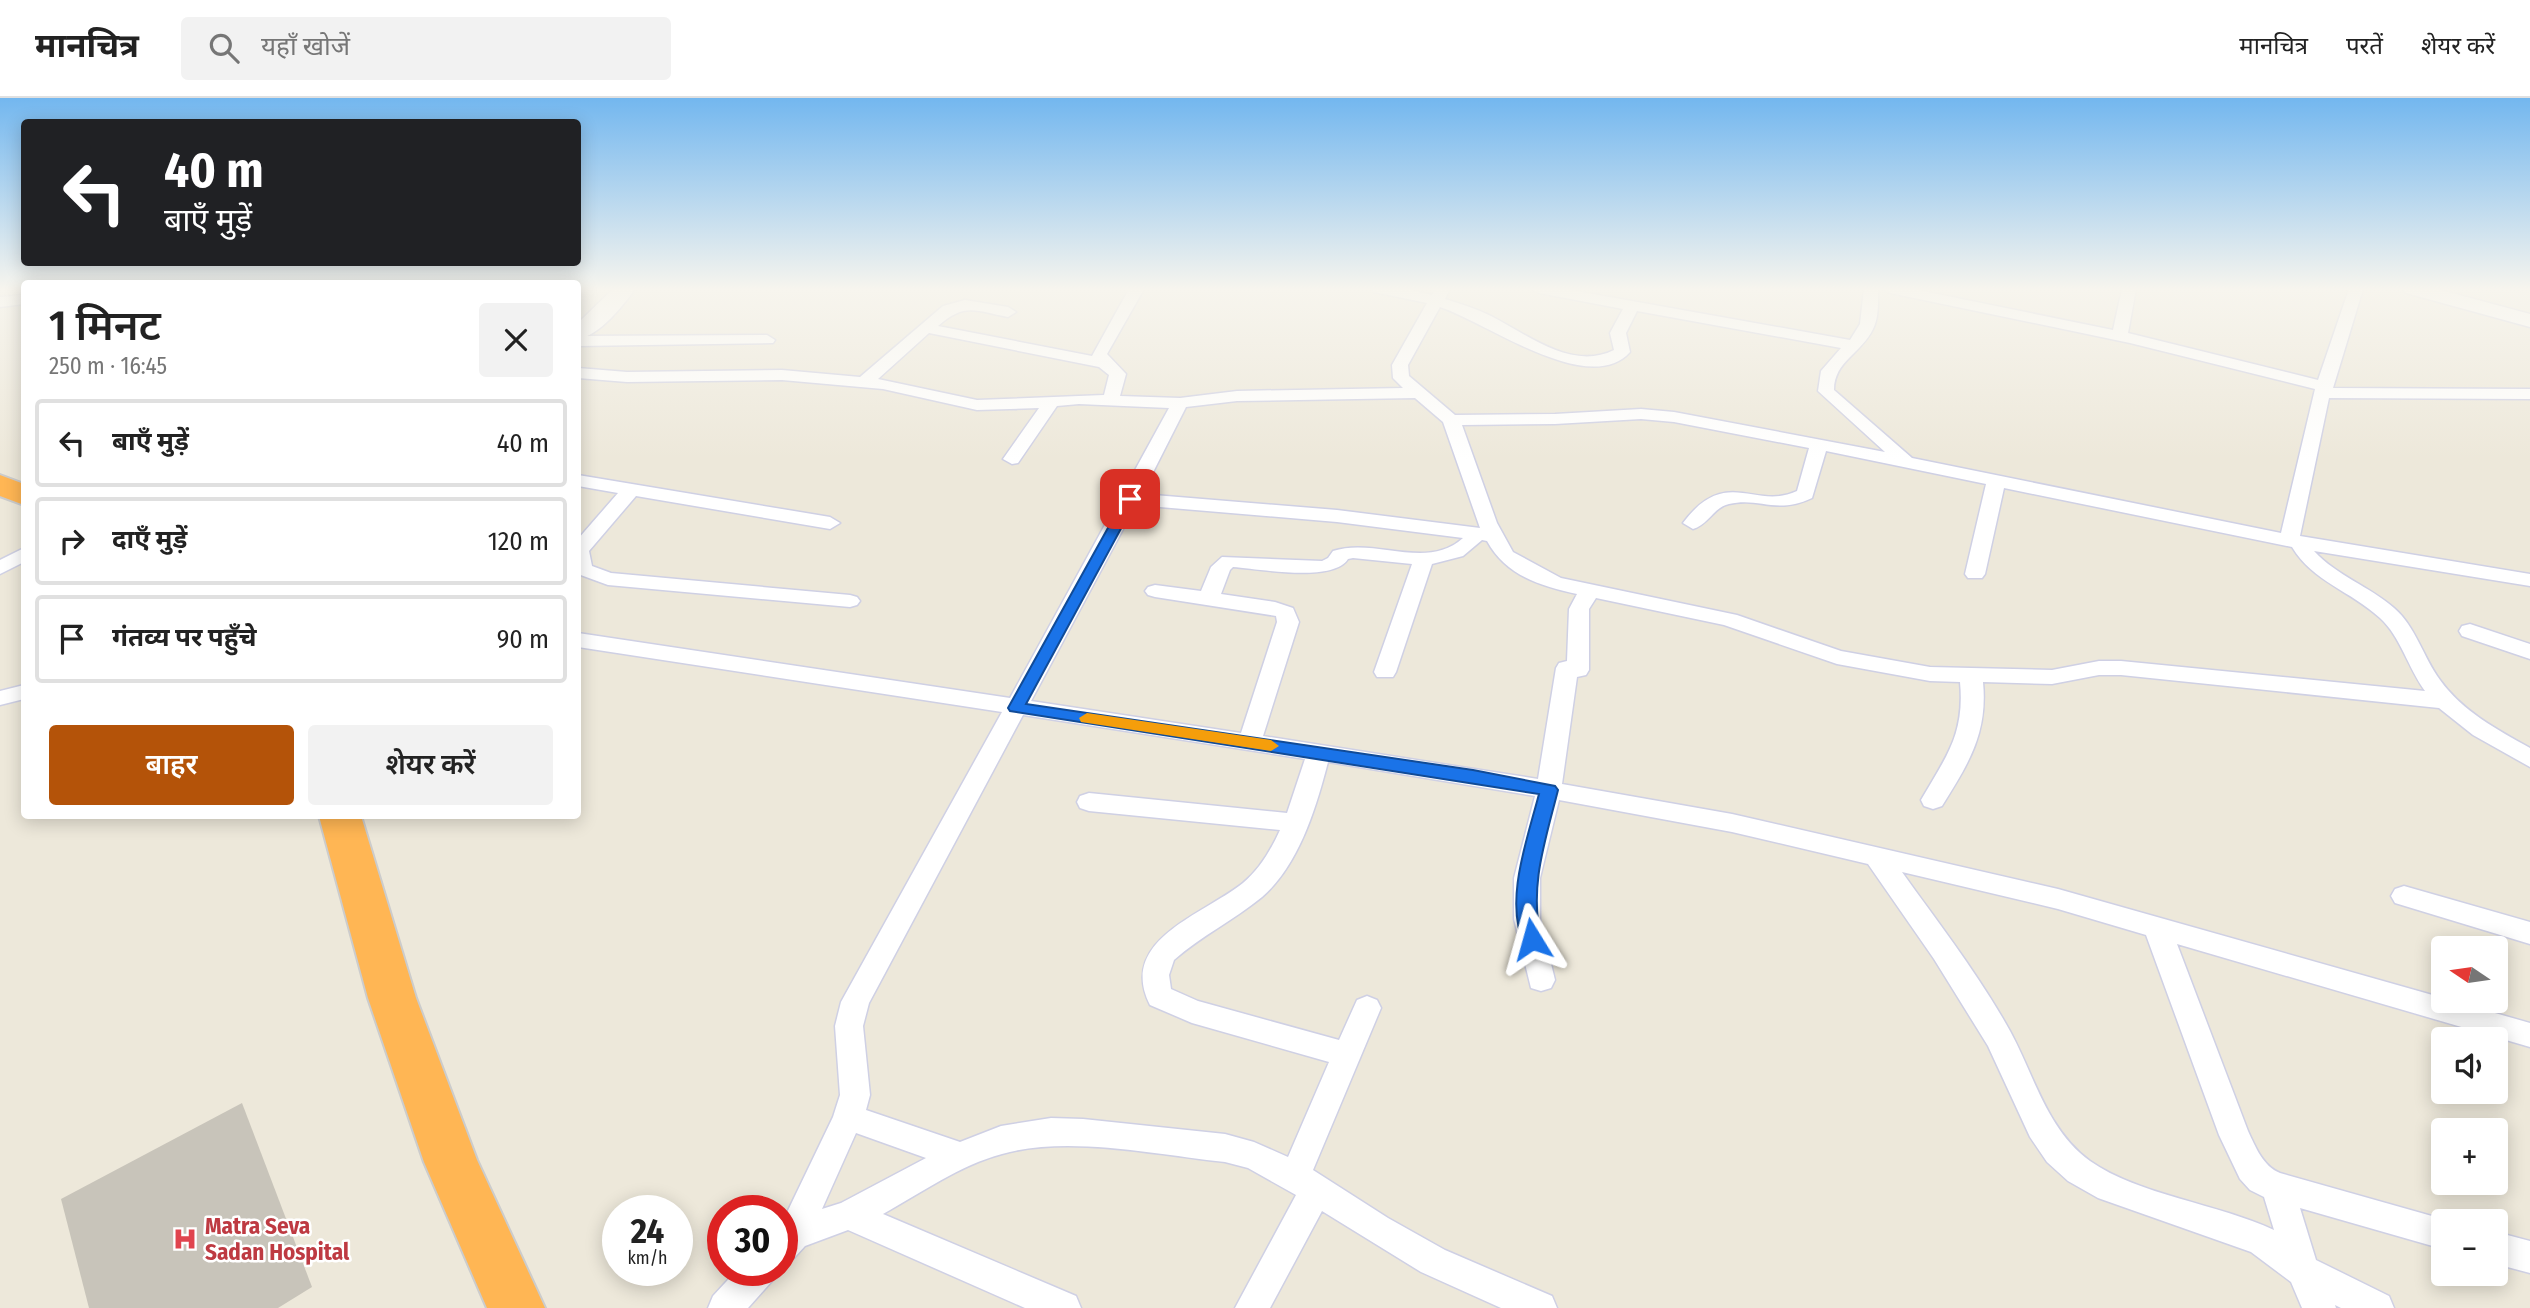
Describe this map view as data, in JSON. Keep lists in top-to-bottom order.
{
  "places": {
    "hospital": ["Matra Seva Sadan Hospital"]
  },
  "north": "left",
  "page": {
    "header": "मानचित्र",
    "search": "यहाँ खोजें",
    "nav": ["मानचित्र", "परतें", "शेयर करें"],
    "turn": ["40 m", "बाएँ मुड़ें"],
    "heading": ["1 मिनट", "250 m · 16:45"],
    "list": [
      {
        "name": "बाएँ मुड़ें",
        "value": "40 m"
      },
      {
        "name": "दाएँ मुड़ें",
        "value": "120 m"
      },
      {
        "name": "गंतव्य पर पहुँचे",
        "value": "90 m"
      }
    ],
    "buttons": ["बाहर", "शेयर करें"],
    "map_buttons": ["+", "−"],
    "speed": "24 km/h",
    "limit": "30"
  }
}
